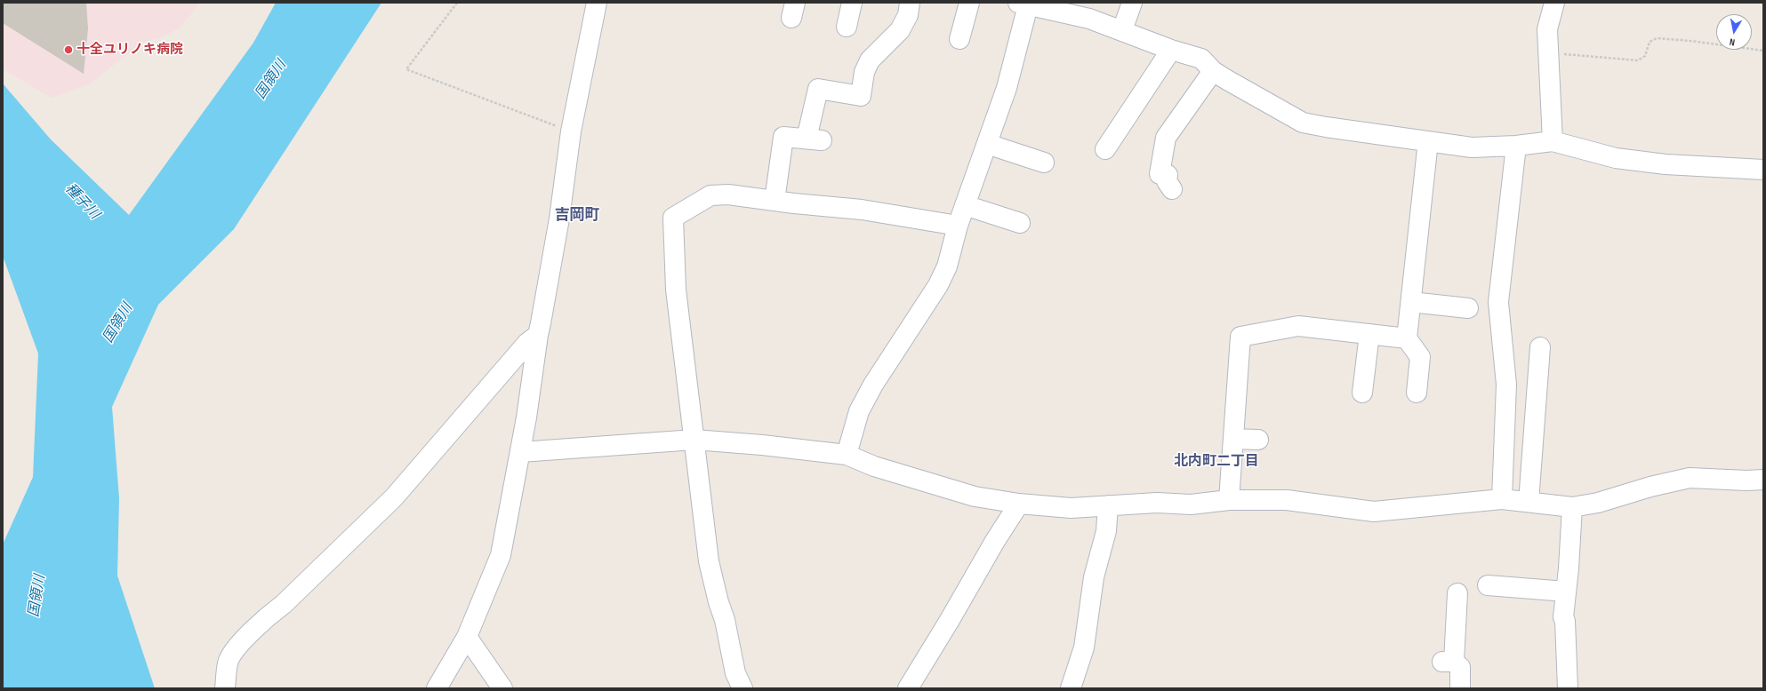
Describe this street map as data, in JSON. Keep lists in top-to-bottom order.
{
  "districts": ["吉岡町", "北内町二丁目"],
  "water": ["国領川", "種子川"],
  "places": ["十全ユリノキ病院"],
  "north": "bottom"
}
